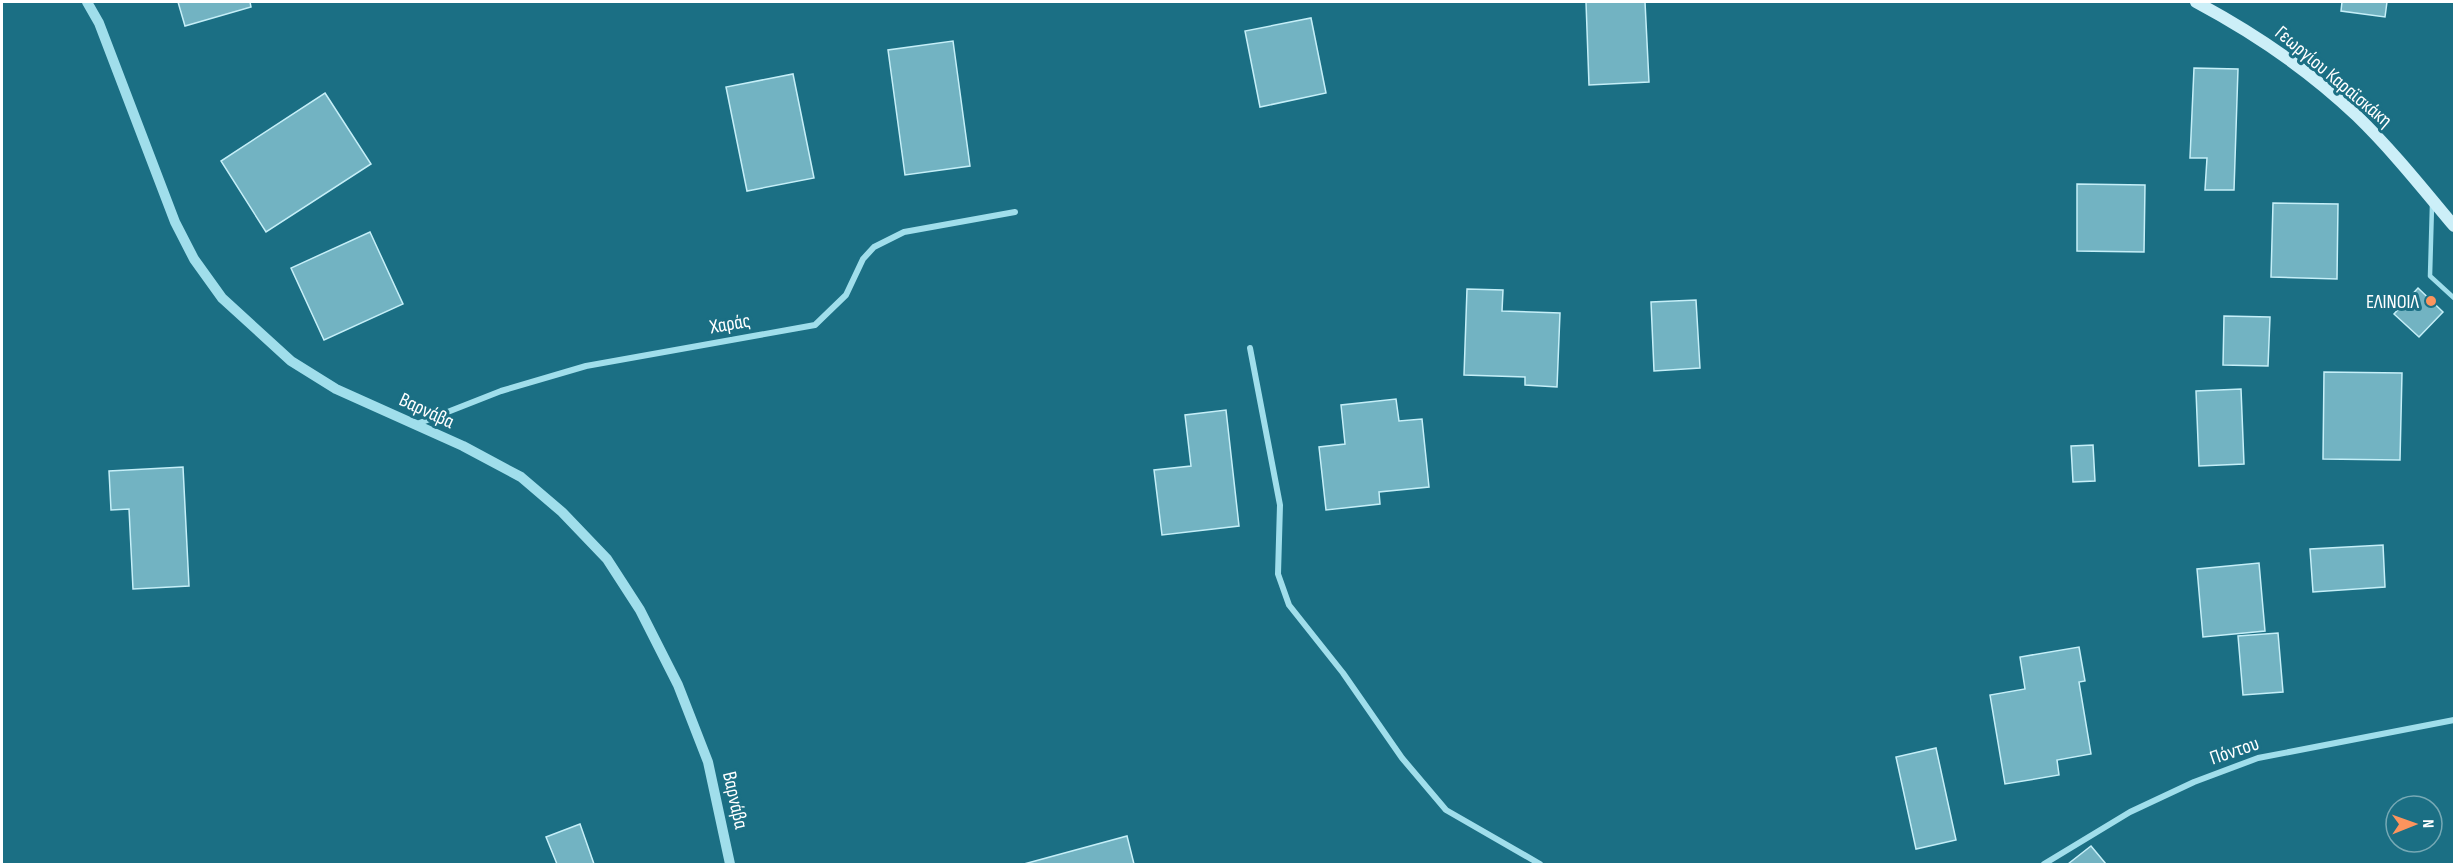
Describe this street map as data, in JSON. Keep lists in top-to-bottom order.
{
  "streets": {
    "main road": ["Γεωργίου Καραϊσκάκη"],
    "street": ["Χαράς", "Βαρνάβα", "Πόντου"]
  },
  "crossings": [
    ["Χαράς", "Βαρνάβα"]
  ],
  "places": ["ΕΛΙΝΟΙΛ"],
  "north": "right"
}
